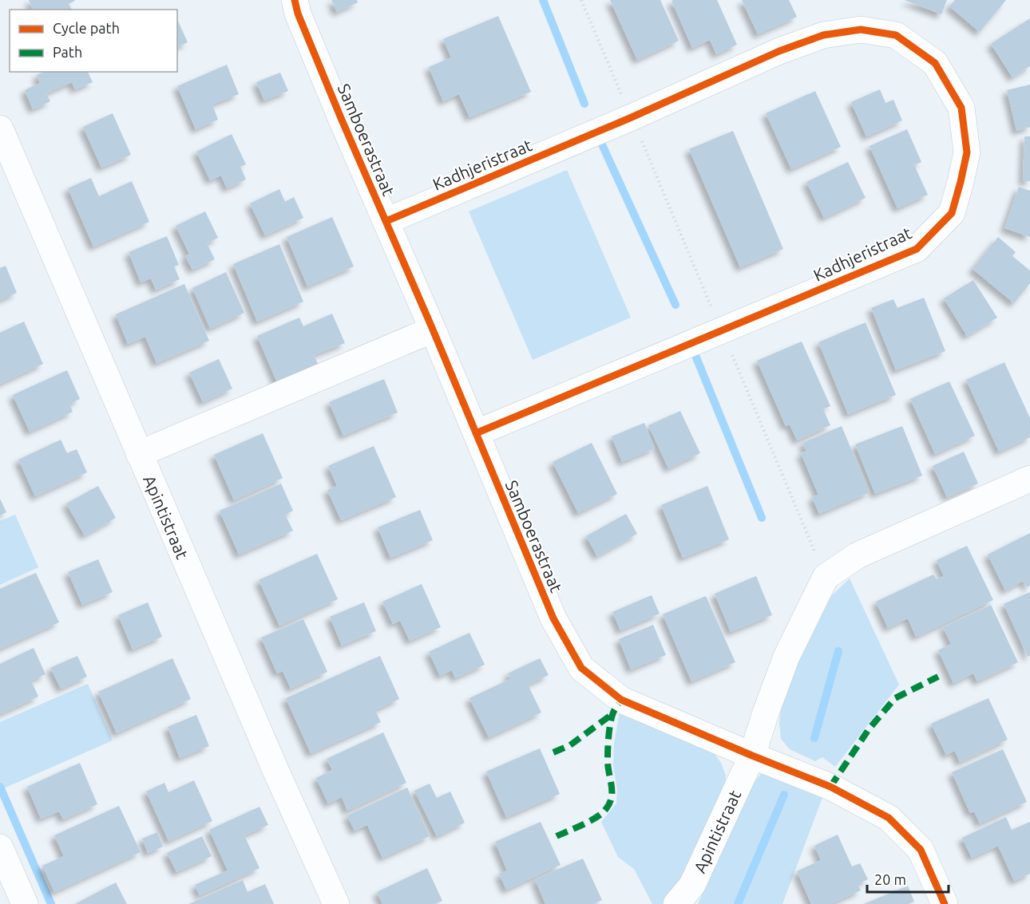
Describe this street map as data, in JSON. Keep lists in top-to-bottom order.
{
  "streets": {
    "street": ["Samboerastraat", "Kadhjeristraat", "Apintistraat"]
  },
  "crossings": [
    ["Samboerastraat", "Kadhjeristraat"],
    ["Samboerastraat", "Apintistraat"]
  ],
  "legend": ["Cycle path", "Path"],
  "scale_bar": "20 m"
}
